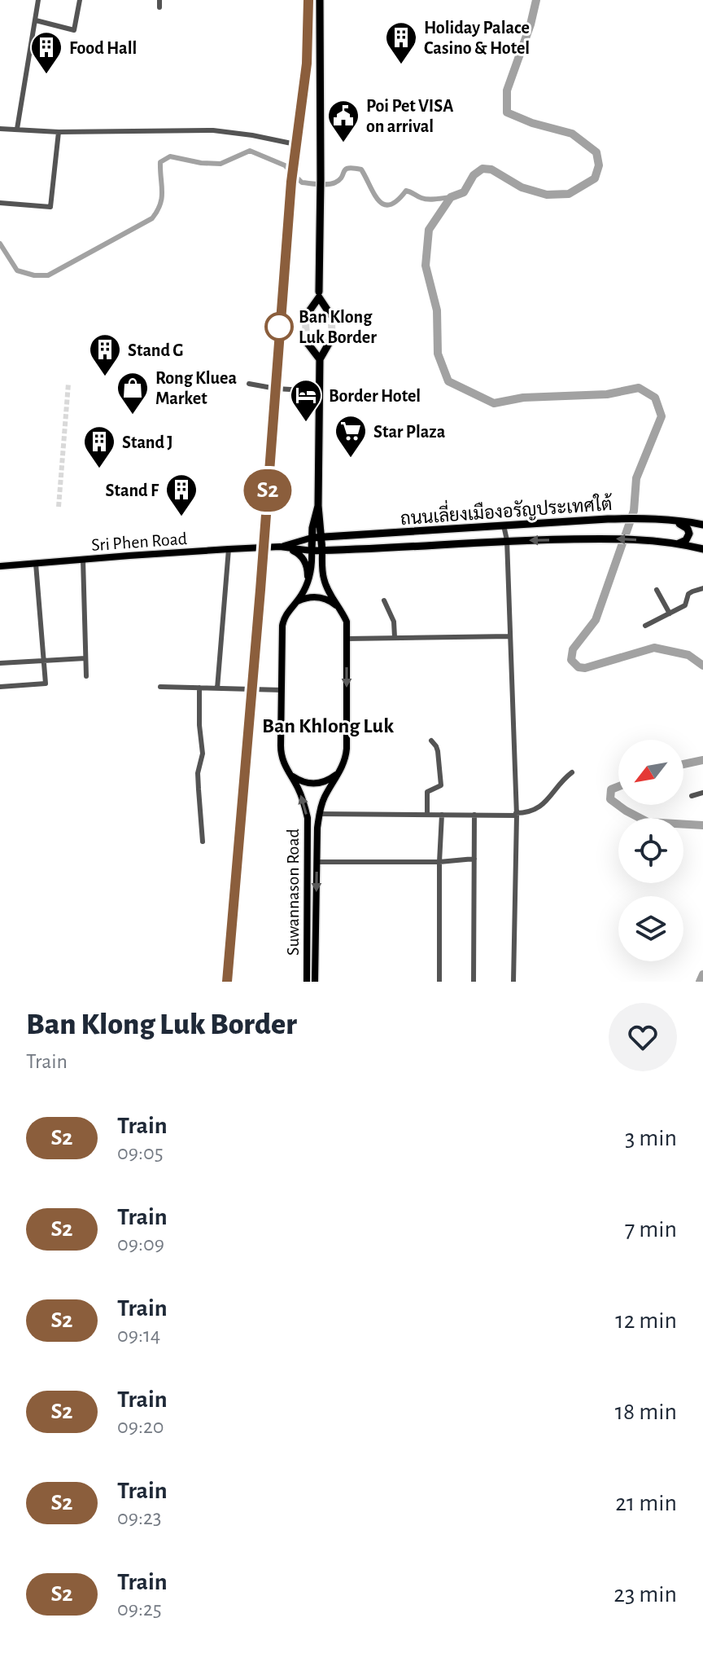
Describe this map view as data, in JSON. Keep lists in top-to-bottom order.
{
  "streets": {
    "highway": ["ถนนเลี่ยงเมืองอรัญประเทศใต้", "Suwannason Road"],
    "main road": ["Sri Phen Road"]
  },
  "crossings": [
    ["ถนนเลี่ยงเมืองอรัญประเทศใต้", "Sri Phen Road"],
    ["ถนนเลี่ยงเมืองอรัญประเทศใต้", "Suwannason Road"],
    ["Sri Phen Road", "Suwannason Road"]
  ],
  "districts": ["Ban Khlong Luk"],
  "places": {
    "building": [
      "Holiday Palace Casino & Hotel",
      "Food Hall",
      "Stand G",
      "Stand J",
      "Stand F"
    ],
    "public building": ["Poi Pet VISA on arrival"],
    "other": ["Ban Klong Luk Border"],
    "shop": ["Rong Kluea Market"],
    "hotel": ["Border Hotel"],
    "supermarket": ["Star Plaza"]
  },
  "north": "bottom left",
  "page": {
    "on_map": "S2",
    "heading": ["Ban Klong Luk Border", "Train"],
    "list": [
      {
        "mark": "S2",
        "name": "Train",
        "note": "09:05",
        "value": "3 min"
      },
      {
        "mark": "S2",
        "name": "Train",
        "note": "09:09",
        "value": "7 min"
      },
      {
        "mark": "S2",
        "name": "Train",
        "note": "09:14",
        "value": "12 min"
      },
      {
        "mark": "S2",
        "name": "Train",
        "note": "09:20",
        "value": "18 min"
      },
      {
        "mark": "S2",
        "name": "Train",
        "note": "09:23",
        "value": "21 min"
      },
      {
        "mark": "S2",
        "name": "Train",
        "note": "09:25",
        "value": "23 min"
      }
    ]
  }
}
